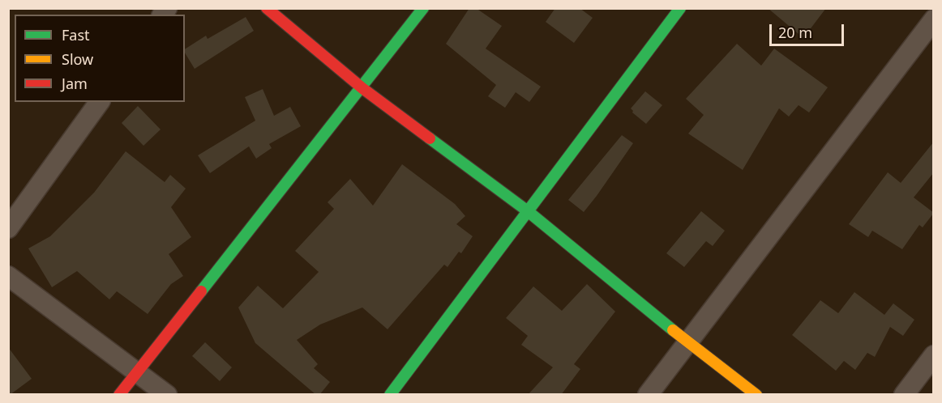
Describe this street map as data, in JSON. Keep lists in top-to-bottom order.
{
  "legend": ["Fast", "Slow", "Jam"],
  "scale_bar": "20 m"
}
